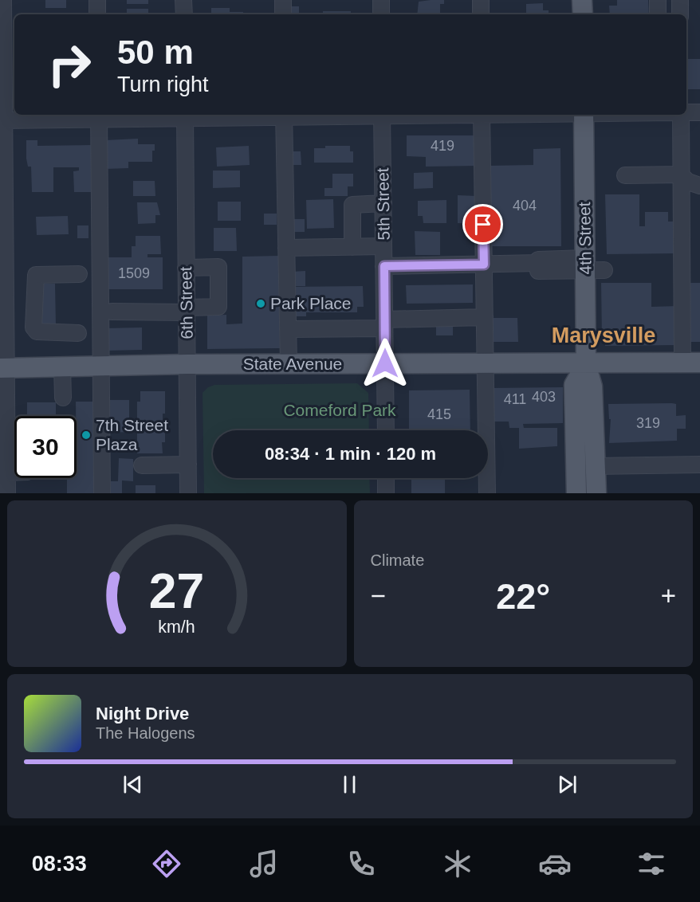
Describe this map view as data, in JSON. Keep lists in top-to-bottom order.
{
  "streets": {
    "main road": ["4th Street", "State Avenue"],
    "street": ["5th Street", "6th Street"]
  },
  "crossings": [
    ["5th Street", "State Avenue"],
    ["4th Street", "State Avenue"],
    ["6th Street", "State Avenue"]
  ],
  "districts": ["Marysville"],
  "parks": ["Comeford Park"],
  "places": ["Park Place", "7th Street Plaza"],
  "house_numbers": [
    "419",
    "404",
    "1509",
    "403",
    "411",
    "415",
    "319"
  ],
  "page": {
    "turn": ["50 m", "Turn right"],
    "limit": "30",
    "trip": "08:34 · 1 min · 120 m",
    "tile": "Climate",
    "heat": ["−", "22°", "+"],
    "song": ["Night Drive", "The Halogens"],
    "tabs": "08:33",
    "gauge": ["27", "km/h"]
  }
}
